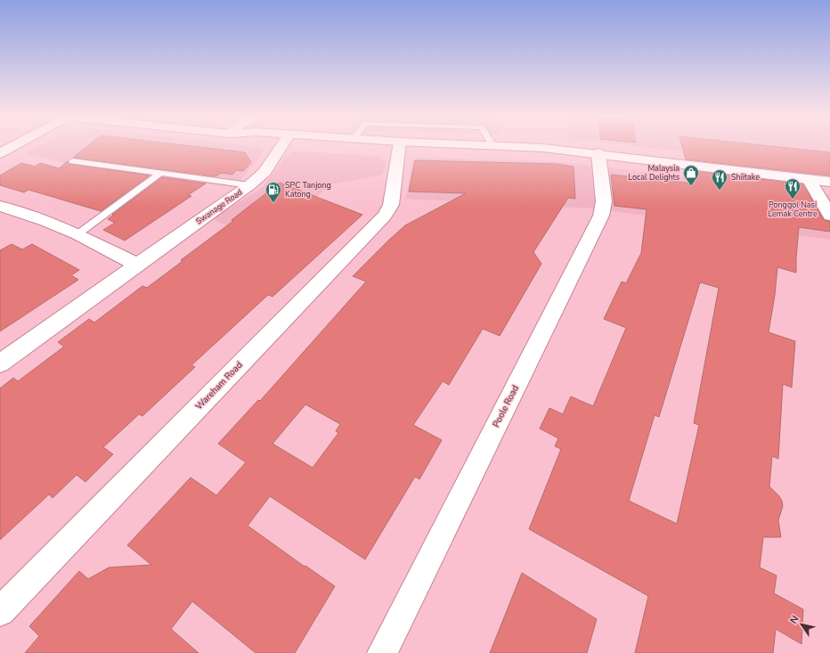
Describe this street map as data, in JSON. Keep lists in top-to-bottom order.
{
  "streets": {
    "street": ["Swanage Road", "Wareham Road", "Poole Road"]
  },
  "places": {
    "shop": ["Malaysia Local Delights"],
    "restaurant": ["Shiitake", "Ponggol Nasi Lemak Centre"],
    "fuel station": ["SPC Tanjong Katong"]
  },
  "north": "top left"
}
